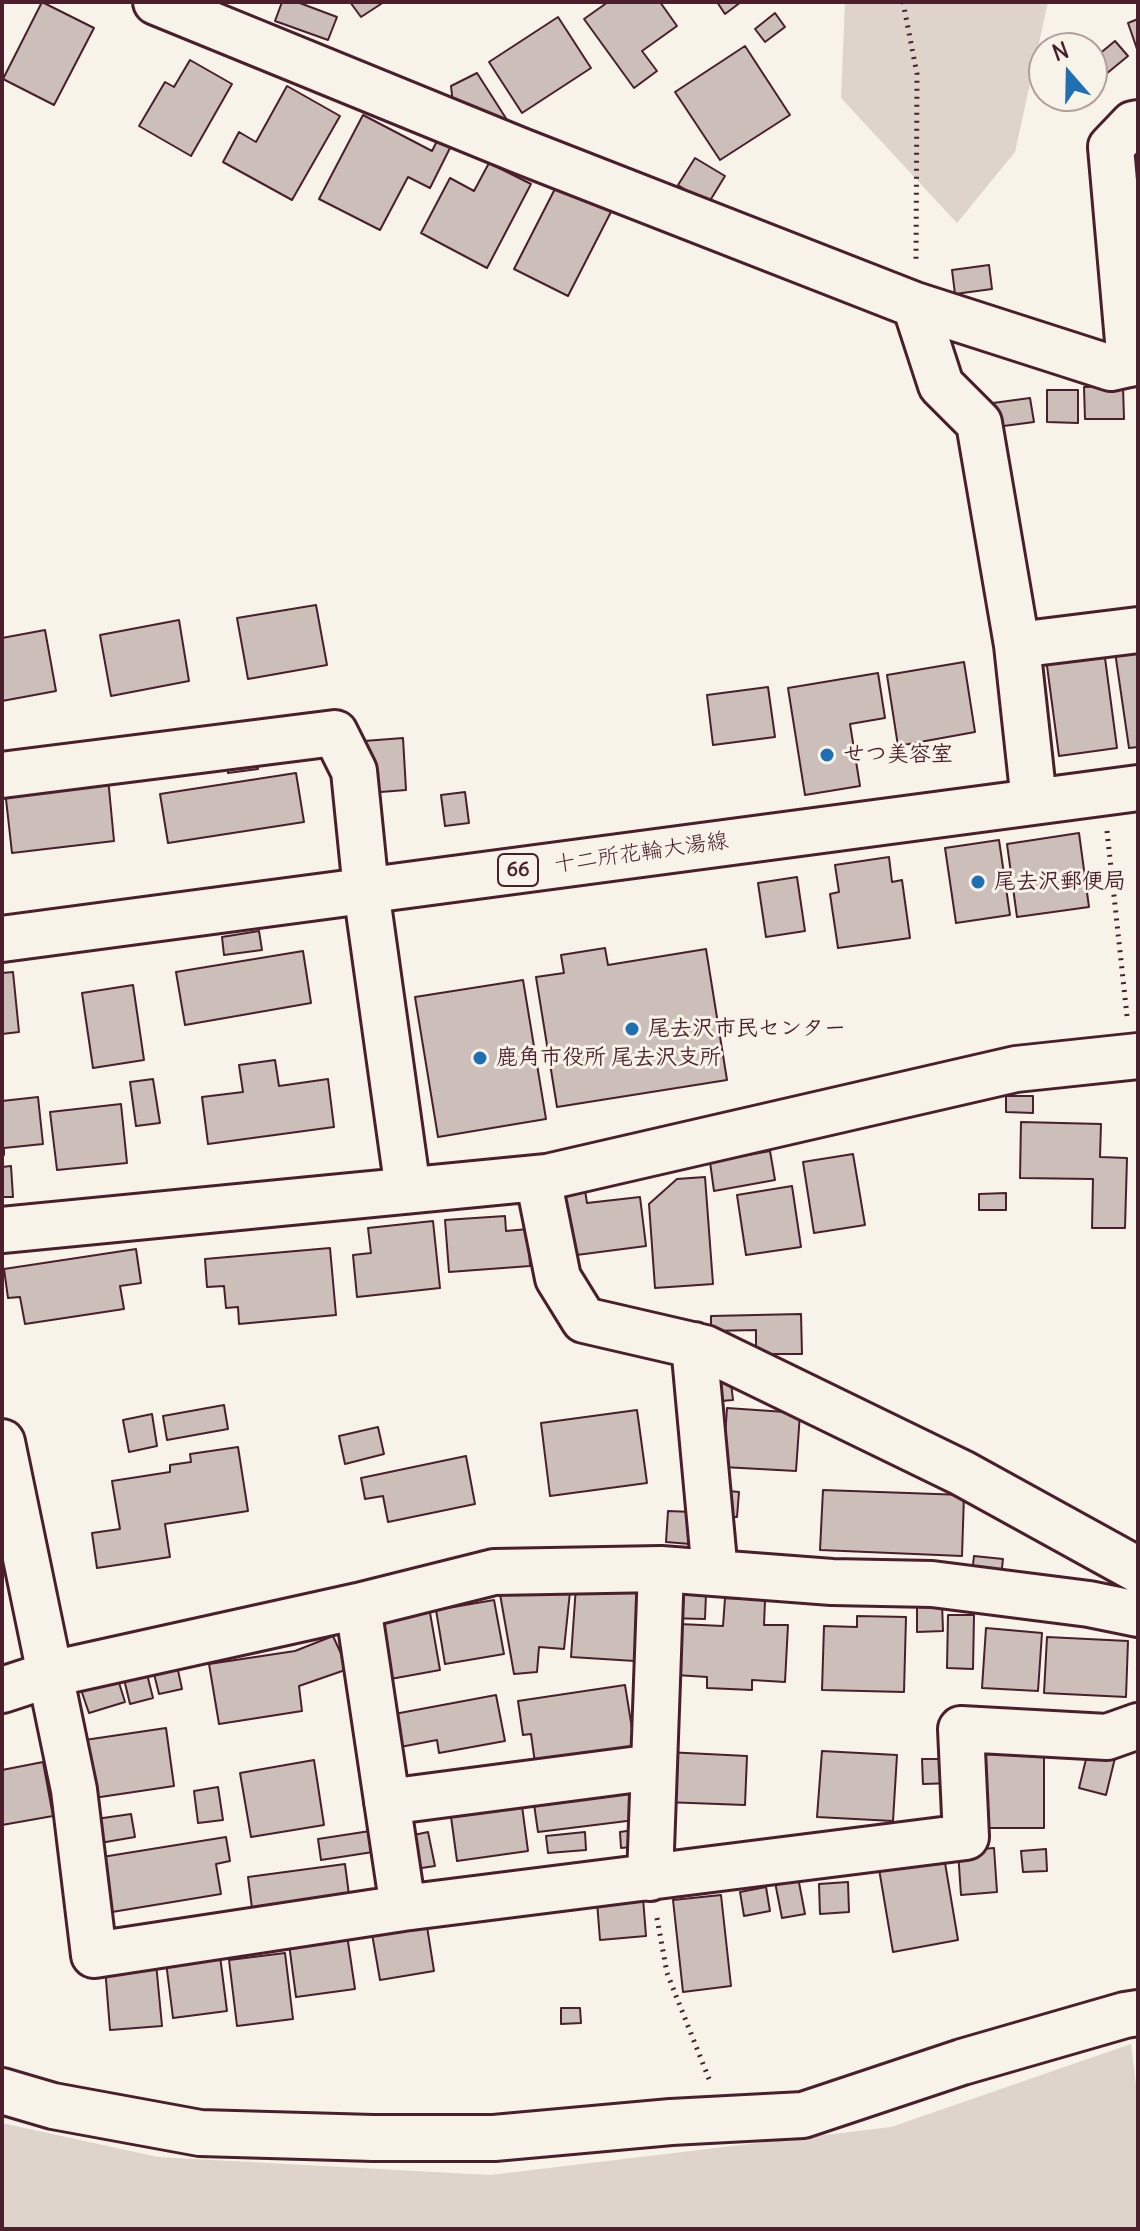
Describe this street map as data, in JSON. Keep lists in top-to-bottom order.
{
  "streets": {
    "street": ["十二所花輪大湯線", "66"]
  },
  "places": [
    "せつ美容室",
    "尾去沢郵便局",
    "尾去沢市民センター",
    "鹿角市役所 尾去沢支所"
  ],
  "north": "top"
}
